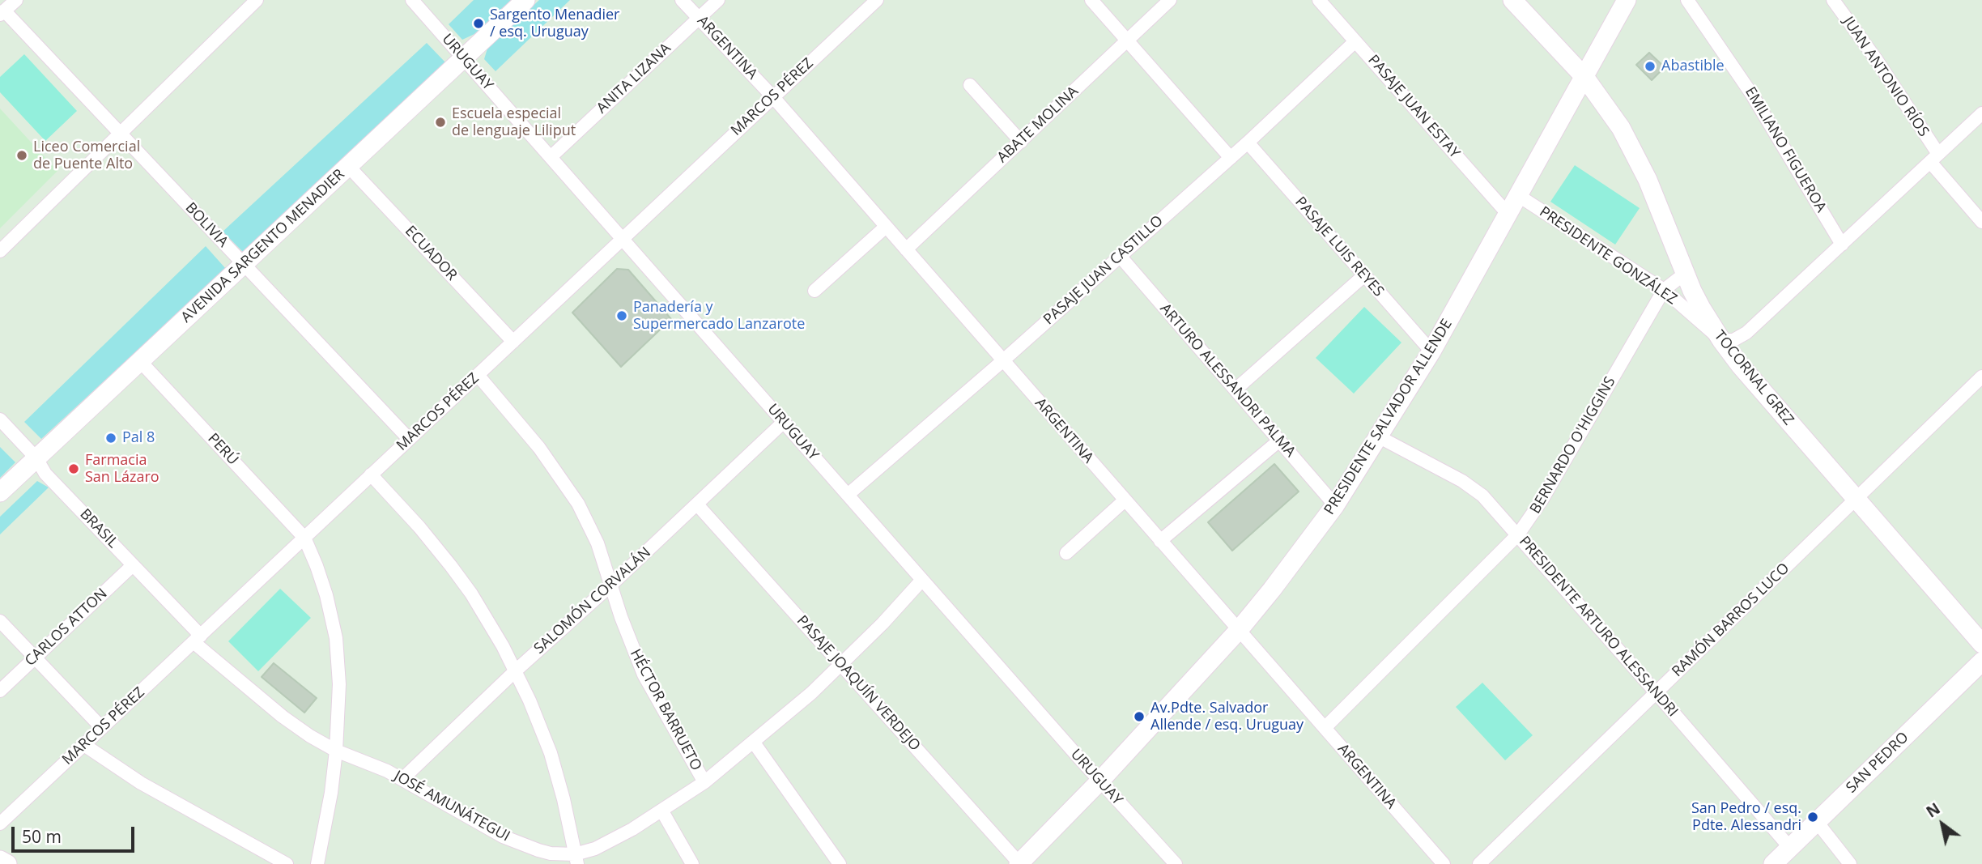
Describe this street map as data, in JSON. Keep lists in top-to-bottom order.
{
  "streets": {
    "main road": [
      "AVENIDA SARGENTO MENADIER",
      "TOCORNAL GREZ",
      "PRESIDENTE SALVADOR ALLENDE",
      "SAN PEDRO"
    ],
    "street": [
      "ARGENTINA",
      "URUGUAY",
      "JUAN ANTONIO RÍOS",
      "ANITA LIZANA",
      "MARCOS PÉREZ",
      "PASAJE JUAN ESTAY",
      "ABATE MOLINA",
      "EMILIANO FIGUEROA",
      "BOLIVIA",
      "PASAJE LUIS REYES",
      "ECUADOR",
      "PRESIDENTE GONZÁLEZ",
      "PASAJE JUAN CASTILLO",
      "ARTURO ALESSANDRI PALMA",
      "BERNARDO O'HIGGINS",
      "PERÚ",
      "BRASIL",
      "SALOMÓN CORVALÁN",
      "RAMÓN BARROS LUCO",
      "PRESIDENTE ARTURO ALESSANDRI",
      "CARLOS ATTON",
      "PASAJE JOAQUÍN VERDEJO",
      "HÉCTOR BARRUETO",
      "JOSÉ AMUNÁTEGUI"
    ]
  },
  "crossings": [
    ["ARGENTINA", "ANITA LIZANA"],
    ["ARGENTINA", "MARCOS PÉREZ"],
    ["ARGENTINA", "ABATE MOLINA"],
    ["ARGENTINA", "PASAJE JUAN CASTILLO"],
    ["ARGENTINA", "PRESIDENTE SALVADOR ALLENDE"],
    ["ARGENTINA", "BERNARDO O'HIGGINS"],
    ["URUGUAY", "ANITA LIZANA"],
    ["URUGUAY", "MARCOS PÉREZ"],
    ["URUGUAY", "AVENIDA SARGENTO MENADIER"],
    ["URUGUAY", "PASAJE JUAN CASTILLO"],
    ["URUGUAY", "PRESIDENTE SALVADOR ALLENDE"],
    ["URUGUAY", "SALOMÓN CORVALÁN"],
    ["URUGUAY", "JOSÉ AMUNÁTEGUI"],
    ["MARCOS PÉREZ", "BOLIVIA"],
    ["MARCOS PÉREZ", "ECUADOR"],
    ["MARCOS PÉREZ", "PERÚ"],
    ["MARCOS PÉREZ", "BRASIL"],
    ["MARCOS PÉREZ", "HÉCTOR BARRUETO"],
    ["MARCOS PÉREZ", "JOSÉ AMUNÁTEGUI"],
    ["PASAJE JUAN ESTAY", "PASAJE JUAN CASTILLO"],
    ["PASAJE JUAN ESTAY", "PRESIDENTE SALVADOR ALLENDE"],
    ["BOLIVIA", "AVENIDA SARGENTO MENADIER"],
    ["AVENIDA SARGENTO MENADIER", "ECUADOR"],
    ["AVENIDA SARGENTO MENADIER", "PERÚ"],
    ["AVENIDA SARGENTO MENADIER", "BRASIL"],
    ["PASAJE LUIS REYES", "PASAJE JUAN CASTILLO"],
    ["PASAJE LUIS REYES", "PRESIDENTE SALVADOR ALLENDE"],
    ["PRESIDENTE GONZÁLEZ", "TOCORNAL GREZ"],
    ["PRESIDENTE GONZÁLEZ", "PRESIDENTE SALVADOR ALLENDE"],
    ["PRESIDENTE GONZÁLEZ", "BERNARDO O'HIGGINS"],
    ["PASAJE JUAN CASTILLO", "ARTURO ALESSANDRI PALMA"],
    ["TOCORNAL GREZ", "PRESIDENTE SALVADOR ALLENDE"],
    ["TOCORNAL GREZ", "BERNARDO O'HIGGINS"],
    ["TOCORNAL GREZ", "RAMÓN BARROS LUCO"],
    ["ARTURO ALESSANDRI PALMA", "PRESIDENTE SALVADOR ALLENDE"],
    ["PRESIDENTE SALVADOR ALLENDE", "PRESIDENTE ARTURO ALESSANDRI"],
    ["PRESIDENTE SALVADOR ALLENDE", "PASAJE JOAQUÍN VERDEJO"],
    ["BERNARDO O'HIGGINS", "PRESIDENTE ARTURO ALESSANDRI"],
    ["BRASIL", "CARLOS ATTON"],
    ["BRASIL", "JOSÉ AMUNÁTEGUI"],
    ["SALOMÓN CORVALÁN", "PASAJE JOAQUÍN VERDEJO"],
    ["SALOMÓN CORVALÁN", "HÉCTOR BARRUETO"],
    ["SALOMÓN CORVALÁN", "JOSÉ AMUNÁTEGUI"],
    ["RAMÓN BARROS LUCO", "PRESIDENTE ARTURO ALESSANDRI"],
    ["PRESIDENTE ARTURO ALESSANDRI", "SAN PEDRO"],
    ["PASAJE JOAQUÍN VERDEJO", "JOSÉ AMUNÁTEGUI"],
    ["HÉCTOR BARRUETO", "JOSÉ AMUNÁTEGUI"]
  ],
  "places": [
    "Sargento Menadier / esq. Uruguay",
    "Abastible",
    "Escuela especial de lenguaje Liliput",
    "Liceo Comercial de Puente Alto",
    "Panadería y Supermercado Lanzarote",
    "Pal 8",
    "Farmacia San Lázaro",
    "Av.Pdte. Salvador Allende / esq. Uruguay",
    "San Pedro / esq. Pdte. Alessandri"
  ],
  "scale_bar": "50 m",
  "north": "top left"
}
